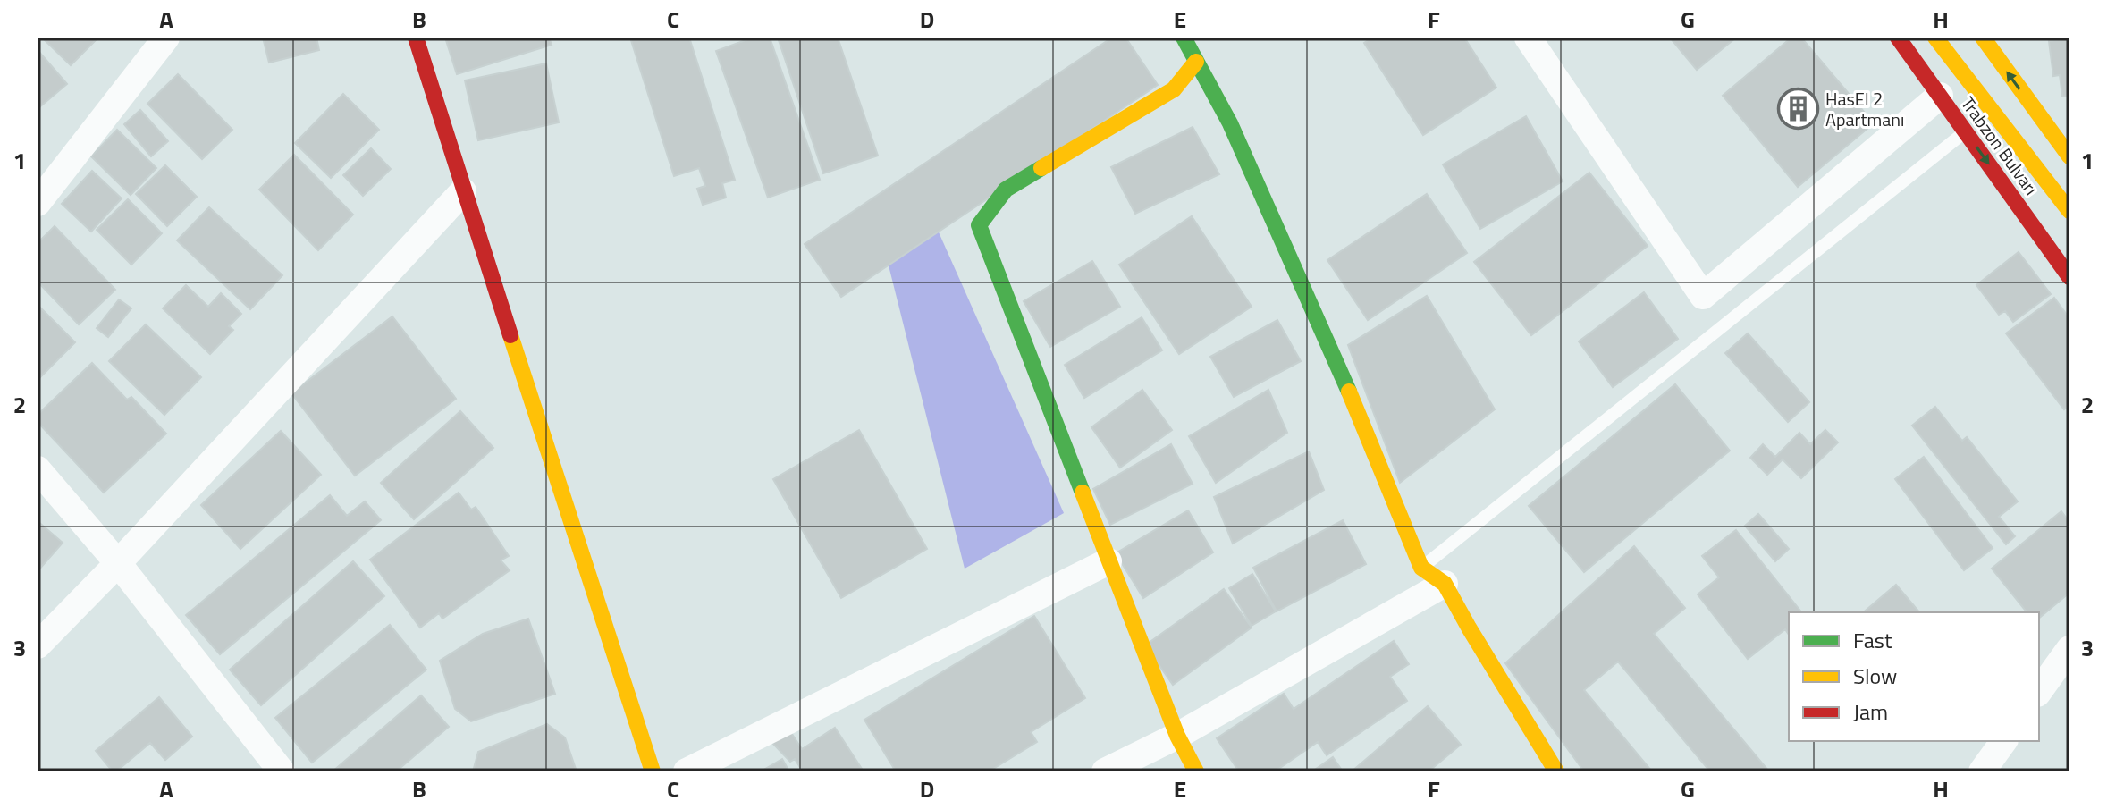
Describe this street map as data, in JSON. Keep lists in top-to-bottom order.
{
  "streets": {
    "street": ["Trabzon Bulvarı"]
  },
  "places": {
    "building": ["HasEl 2 Apartmanı"]
  },
  "legend": ["Fast", "Slow", "Jam"],
  "grid": {
    "columns": [
      "A",
      "B",
      "C",
      "D",
      "E",
      "F",
      "G",
      "H"
    ],
    "rows": ["1", "2", "3"]
  }
}
